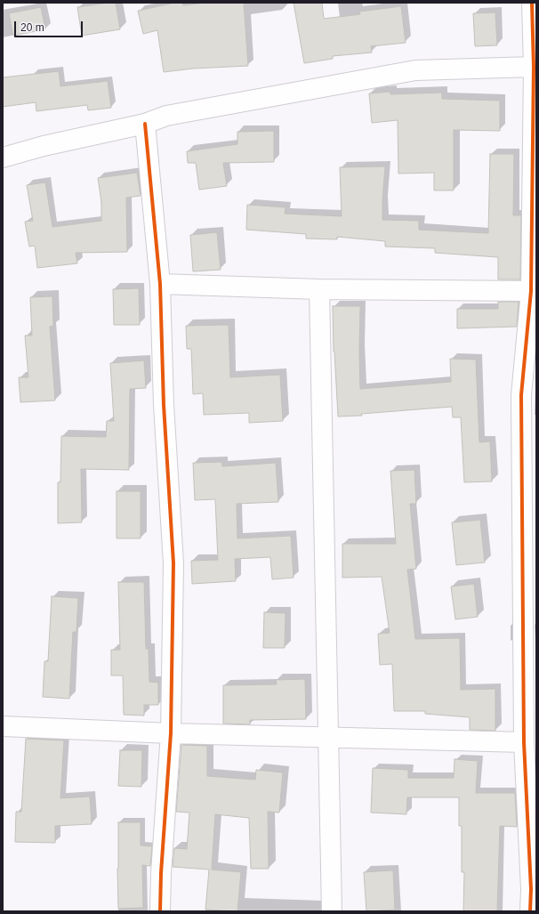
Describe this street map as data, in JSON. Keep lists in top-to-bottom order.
{
  "scale_bar": "20 m"
}
